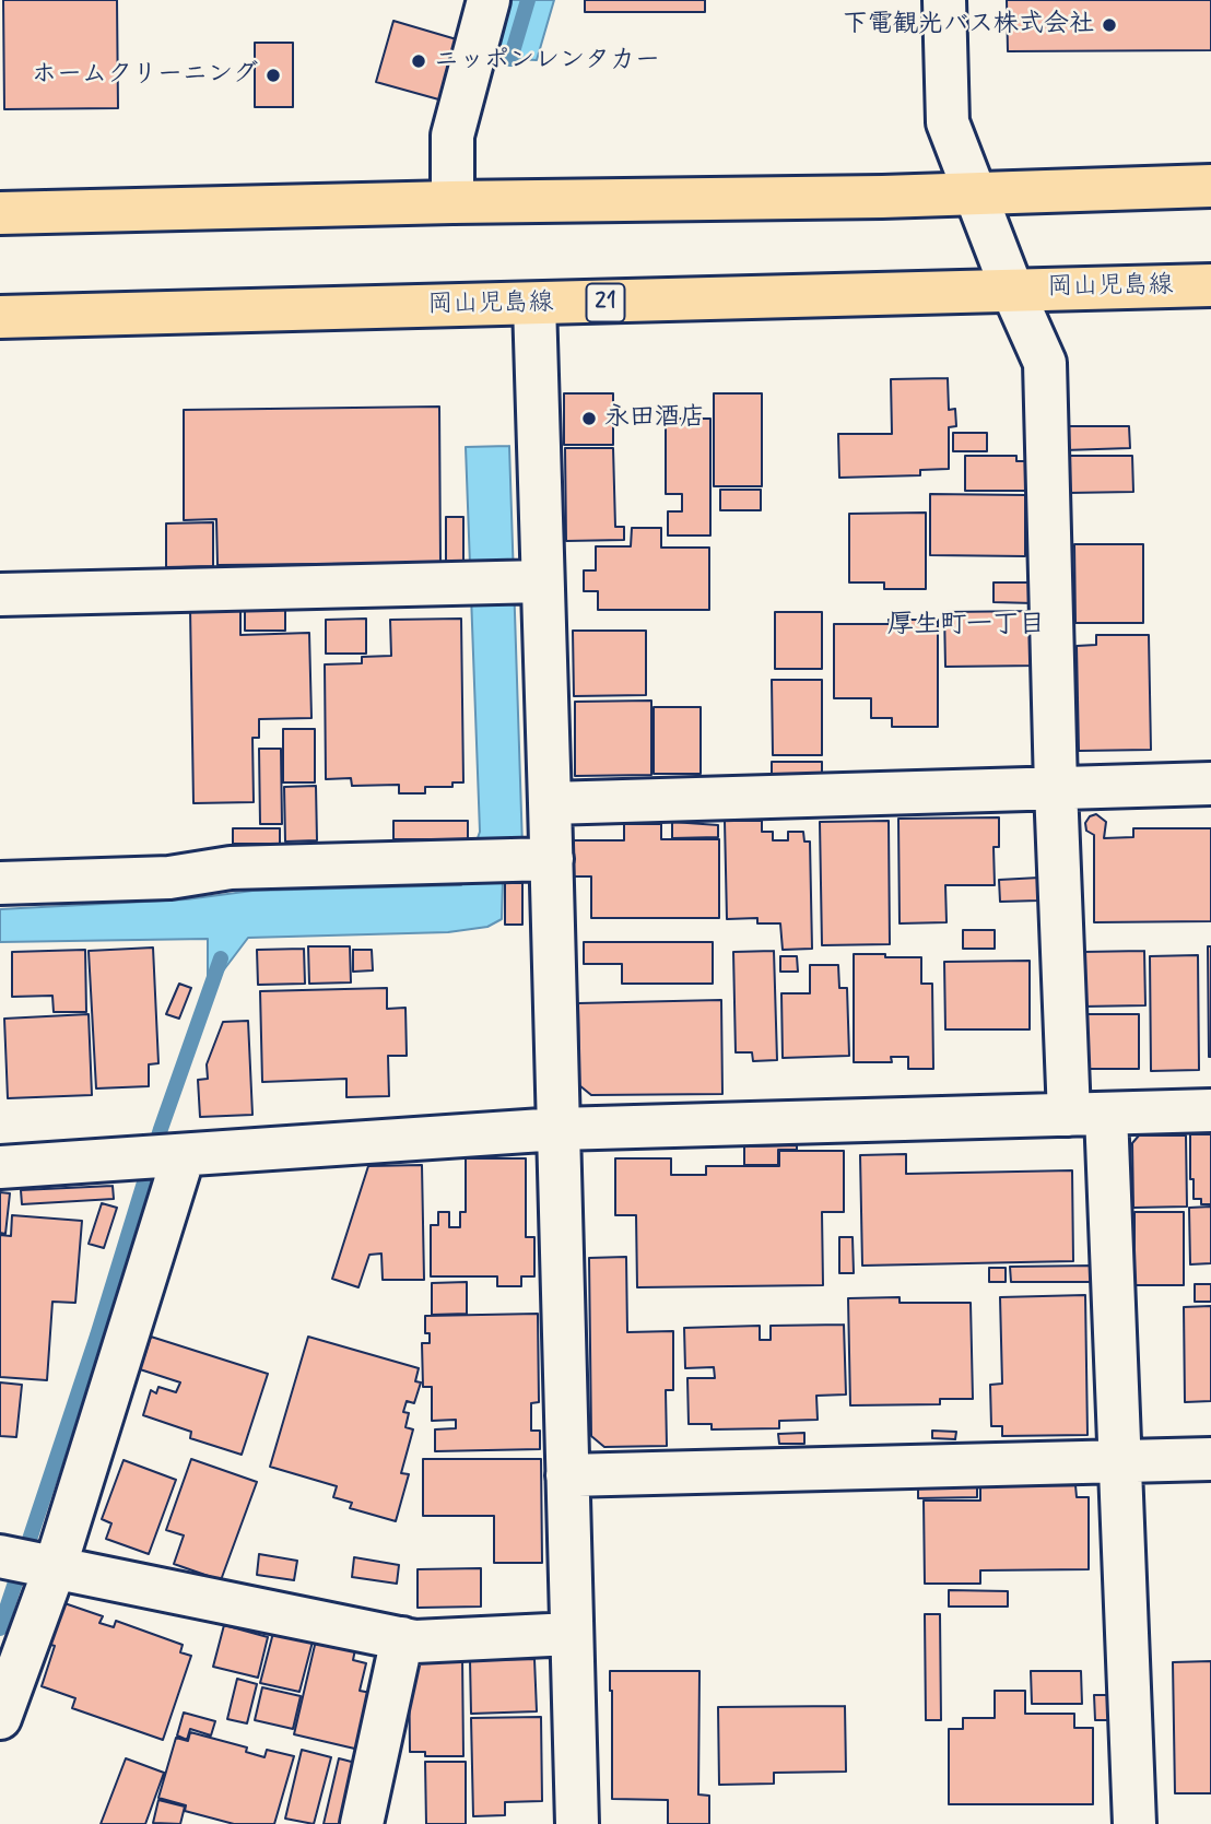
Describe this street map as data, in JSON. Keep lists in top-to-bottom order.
{
  "streets": {
    "main road": ["岡山児島線", "21"]
  },
  "districts": ["厚生町一丁目"],
  "places": [
    "下電観光バス株式会社",
    "ニッポンレンタカー",
    "ホームクリーニング",
    "永田酒店"
  ]
}
